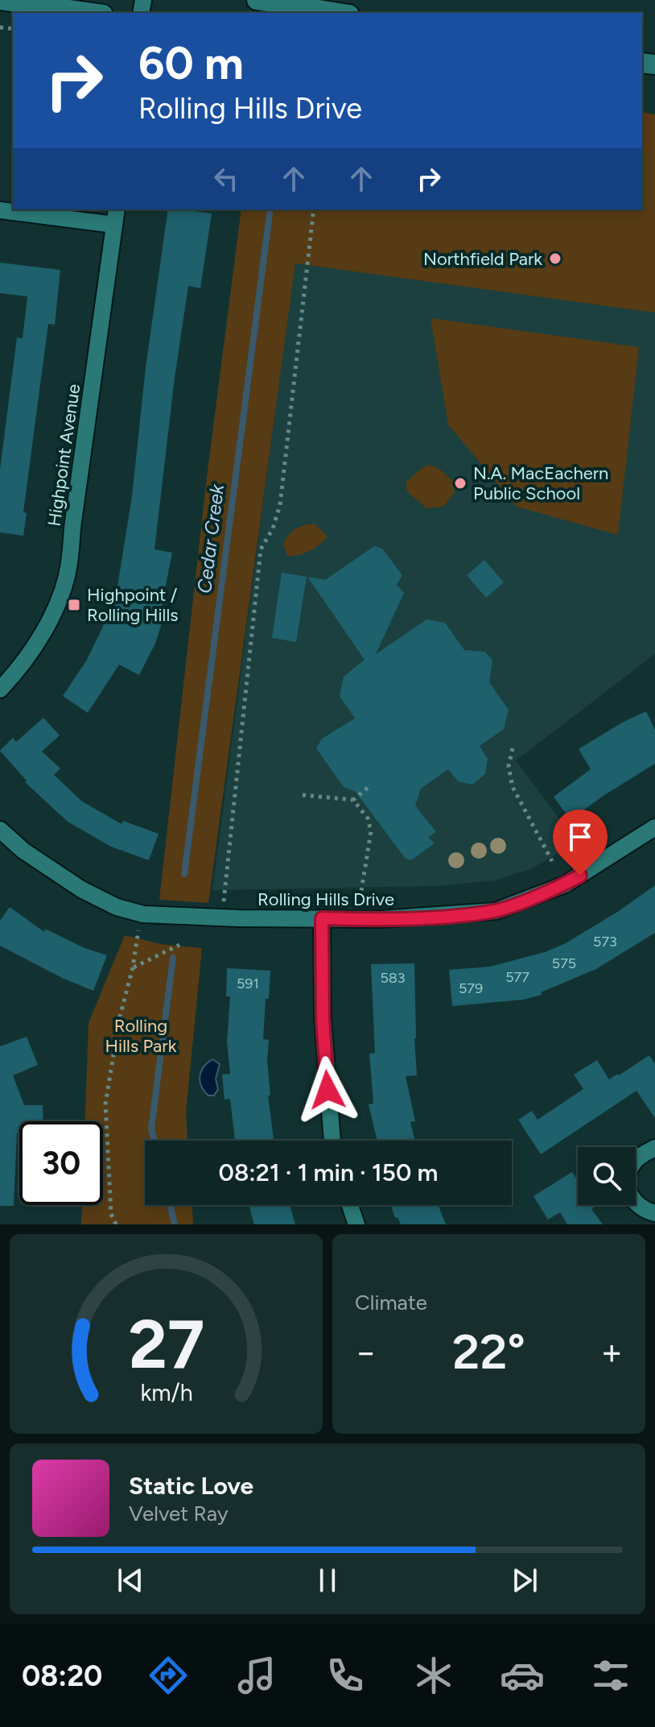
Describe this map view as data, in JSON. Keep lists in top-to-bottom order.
{
  "streets": {
    "street": ["Highpoint Avenue", "Rolling Hills Drive"]
  },
  "water": ["Cedar Creek"],
  "parks": ["Rolling Hills Park"],
  "places": {
    "other": ["Northfield Park", "N.A. MacEachern Public School"],
    "transit": ["Highpoint / Rolling Hills"]
  },
  "house_numbers": [
    "573",
    "575",
    "577",
    "583",
    "591",
    "579"
  ],
  "page": {
    "turn": ["60 m", "Rolling Hills Drive"],
    "limit": "30",
    "trip": "08:21 · 1 min · 150 m",
    "tile": "Climate",
    "heat": ["−", "22°", "+"],
    "song": ["Static Love", "Velvet Ray"],
    "tabs": "08:20",
    "gauge": ["27", "km/h"]
  }
}
